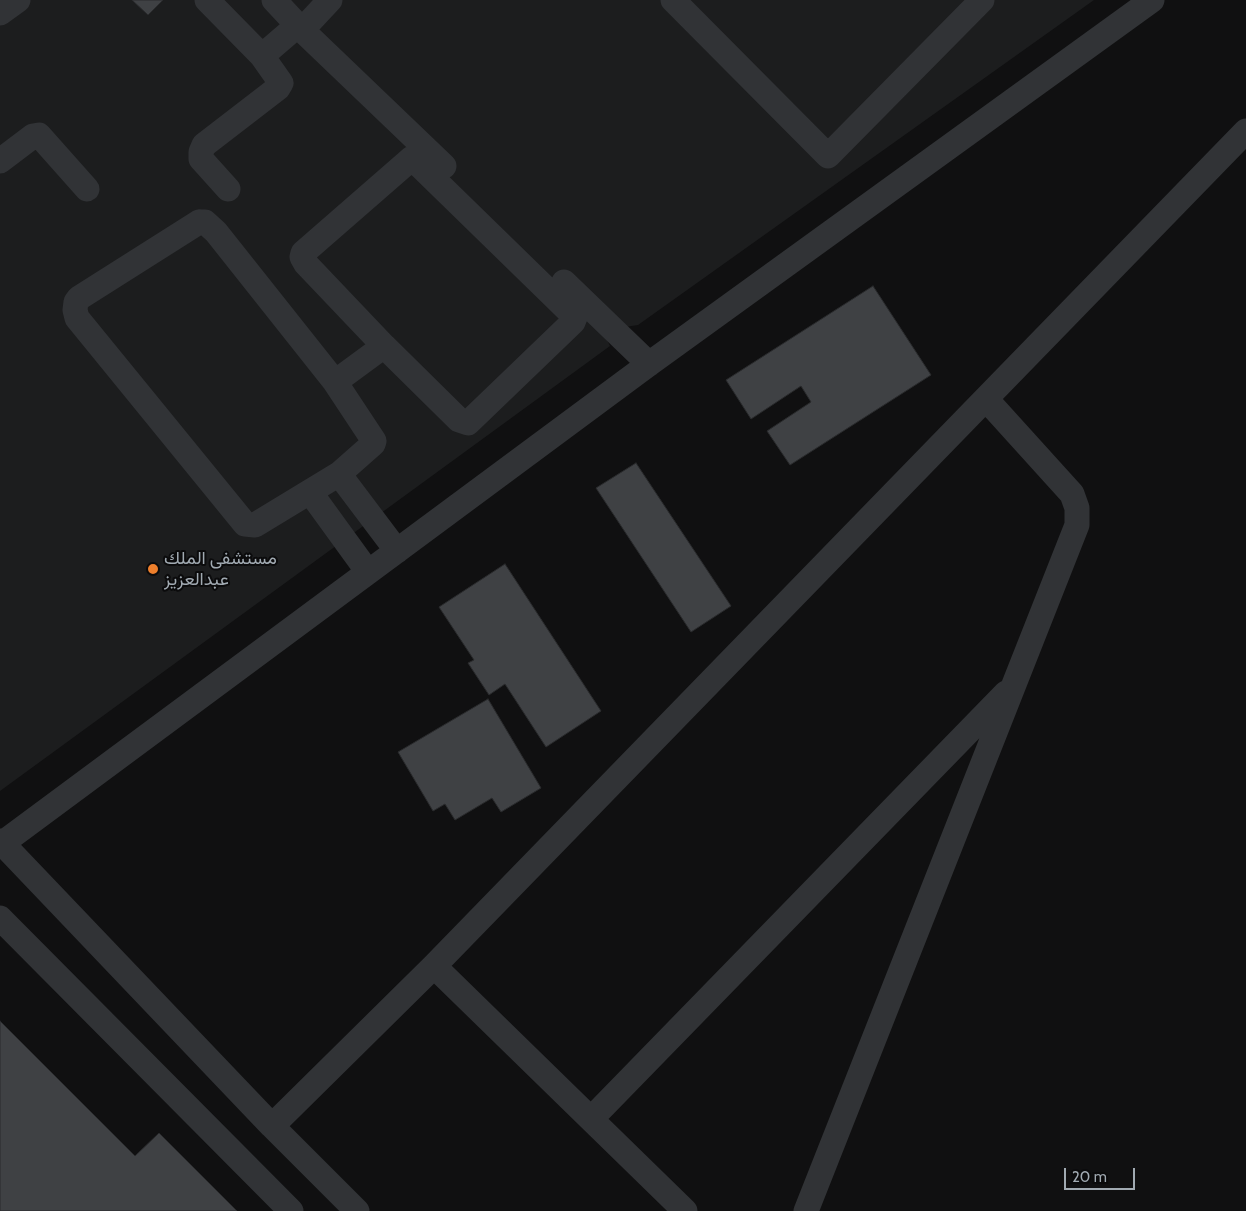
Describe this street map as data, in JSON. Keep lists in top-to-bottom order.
{
  "places": ["مستشفى الملك عبدالعزيز"],
  "scale_bar": "20 m"
}
